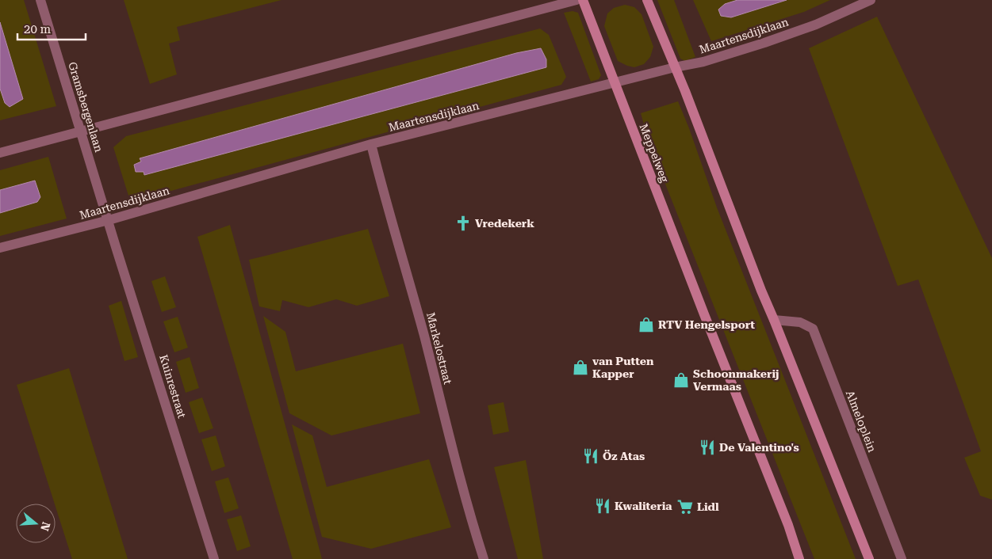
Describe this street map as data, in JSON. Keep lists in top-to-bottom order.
{
  "streets": {
    "main road": ["Meppelweg"],
    "street": [
      "Maartensdijklaan",
      "Gramsbergenlaan",
      "Markelostraat",
      "Kuinrestraat",
      "Almeloplein"
    ]
  },
  "crossings": [
    ["Maartensdijklaan", "Gramsbergenlaan"],
    ["Maartensdijklaan", "Meppelweg"],
    ["Maartensdijklaan", "Markelostraat"],
    ["Maartensdijklaan", "Kuinrestraat"],
    ["Gramsbergenlaan", "Kuinrestraat"]
  ],
  "places": {
    "church": ["Vredekerk"],
    "shop": ["RTV Hengelsport", "van Putten Kapper", "Schoonmakerij Vermaas"],
    "restaurant": ["De Valentino's", "Öz Atas", "Kwaliteria"],
    "supermarket": ["Lidl"]
  },
  "scale_bar": "20 m",
  "north": "right"
}
